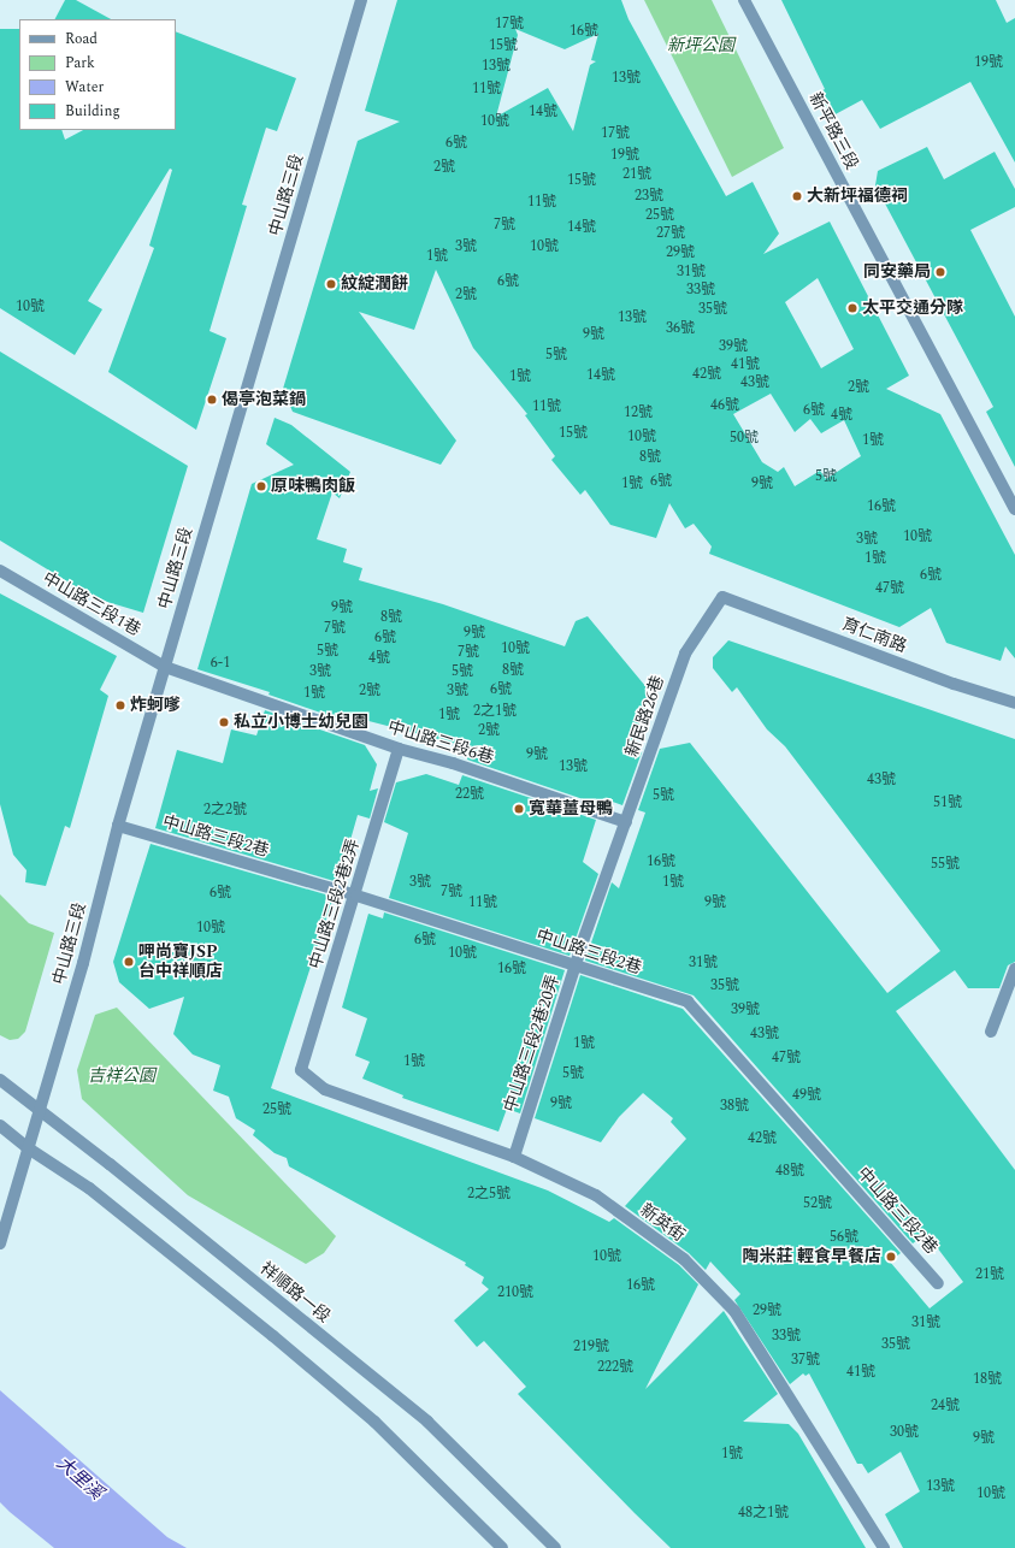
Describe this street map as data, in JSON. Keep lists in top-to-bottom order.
{
  "streets": {
    "street": [
      "新平路三段",
      "中山路三段",
      "中山路三段1巷",
      "育仁南路",
      "新民路26巷",
      "中山路三段6巷",
      "中山路三段2巷",
      "中山路三段2巷2弄",
      "中山路三段2巷20弄",
      "新英街",
      "祥順路一段"
    ]
  },
  "crossings": [
    ["中山路三段", "中山路三段1巷"],
    ["中山路三段", "中山路三段6巷"],
    ["中山路三段", "中山路三段2巷"],
    ["中山路三段", "祥順路一段"],
    ["中山路三段1巷", "中山路三段6巷"],
    ["育仁南路", "新民路26巷"],
    ["新民路26巷", "中山路三段6巷"],
    ["新民路26巷", "中山路三段2巷20弄"],
    ["中山路三段6巷", "中山路三段2巷2弄"],
    ["中山路三段2巷", "中山路三段2巷2弄"],
    ["中山路三段2巷", "中山路三段2巷20弄"],
    ["中山路三段2巷2弄", "新英街"],
    ["中山路三段2巷20弄", "新英街"]
  ],
  "water": ["大里溪"],
  "parks": ["新坪公園", "吉祥公園"],
  "places": [
    "大新坪福德祠",
    "同安藥局",
    "紋綻潤餅",
    "太平交通分隊",
    "偈亭泡菜鍋",
    "原味鴨肉飯",
    "炸蚵嗲",
    "私立小博士幼兒園",
    "寬華薑母鴨",
    "呷尚寶JSP 台中祥順店",
    "陶米莊 輕食早餐店"
  ],
  "house_numbers": [
    "17號",
    "16號",
    "15號",
    "19號",
    "13號",
    "13號",
    "11號",
    "14號",
    "10號",
    "17號",
    "6號",
    "19號",
    "2號",
    "21號",
    "15號",
    "23號",
    "11號",
    "25號",
    "7號",
    "14號",
    "27號",
    "3號",
    "10號",
    "29號",
    "1號",
    "31號",
    "6號",
    "33號",
    "2號",
    "10號",
    "35號",
    "13號",
    "36號",
    "9號",
    "39號",
    "5號",
    "41號",
    "42號",
    "14號",
    "1號",
    "43號",
    "2號",
    "46號",
    "11號",
    "6號",
    "12號",
    "4號",
    "15號",
    "10號",
    "50號",
    "1號",
    "8號",
    "5號",
    "6號",
    "1號",
    "9號",
    "16號",
    "10號",
    "3號",
    "1號",
    "6號",
    "47號",
    "9號",
    "8號",
    "7號",
    "9號",
    "6號",
    "10號",
    "5號",
    "7號",
    "4號",
    "6-1",
    "8號",
    "3號",
    "5號",
    "6號",
    "2號",
    "3號",
    "1號",
    "2之1號",
    "1號",
    "2號",
    "9號",
    "13號",
    "43號",
    "22號",
    "5號",
    "51號",
    "2之2號",
    "16號",
    "55號",
    "3號",
    "1號",
    "7號",
    "6號",
    "11號",
    "9號",
    "10號",
    "6號",
    "10號",
    "31號",
    "16號",
    "35號",
    "39號",
    "43號",
    "1號",
    "47號",
    "1號",
    "5號",
    "49號",
    "9號",
    "38號",
    "25號",
    "42號",
    "48號",
    "2之5號",
    "52號",
    "56號",
    "10號",
    "21號",
    "16號",
    "210號",
    "29號",
    "31號",
    "33號",
    "35號",
    "219號",
    "37號",
    "222號",
    "41號",
    "18號",
    "24號",
    "30號",
    "9號",
    "1號",
    "13號",
    "10號",
    "48之1號"
  ],
  "legend": [
    "Road",
    "Park",
    "Water",
    "Building"
  ]
}
